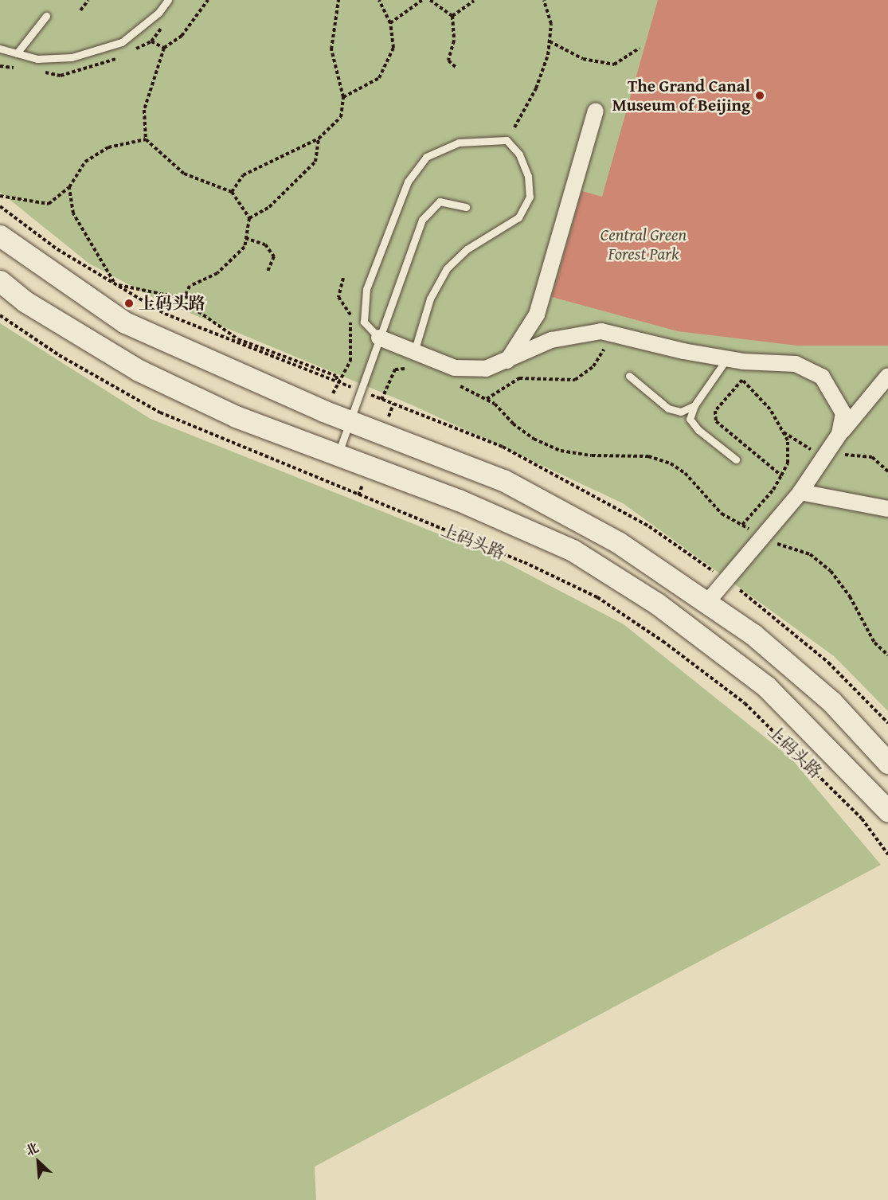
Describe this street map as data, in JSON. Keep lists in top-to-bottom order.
{
  "streets": {
    "main road": ["上码头路"]
  },
  "parks": ["Central Green Forest Park"],
  "places": ["The Grand Canal Museum of Beijing", "上码头路"],
  "north": "top left"
}
